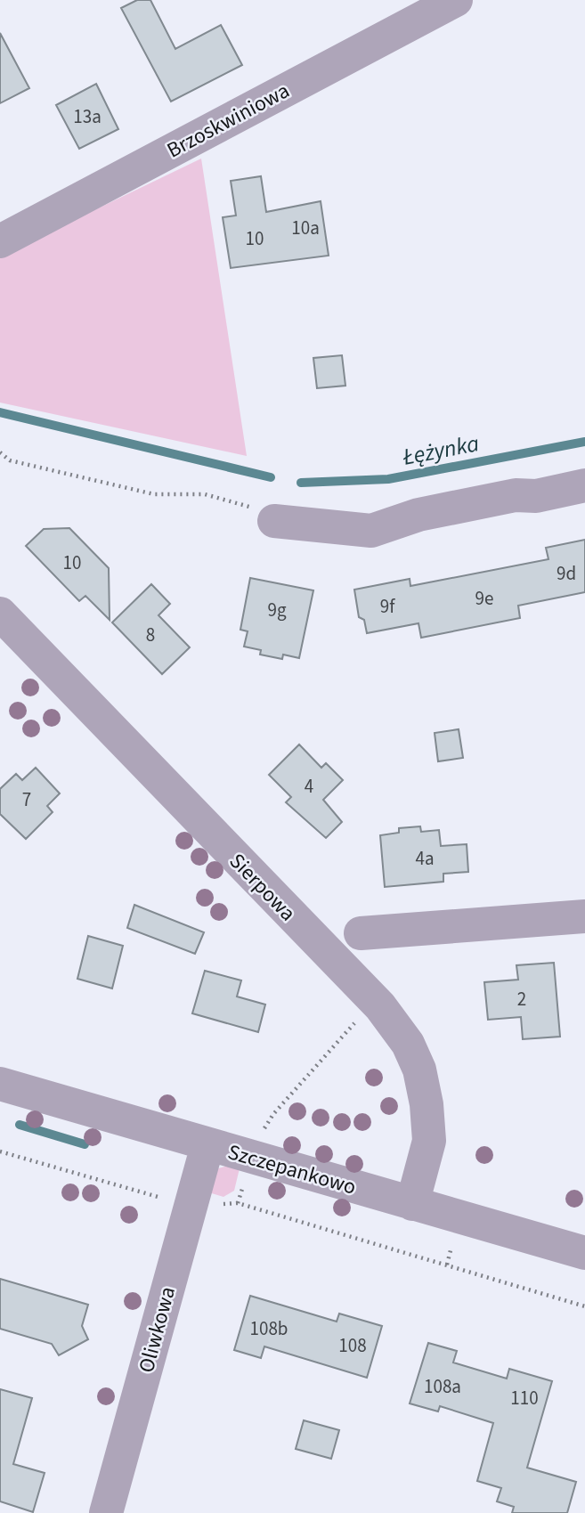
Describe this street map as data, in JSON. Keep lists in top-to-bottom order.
{
  "streets": {
    "street": [
      "Brzoskwiniowa",
      "Sierpowa",
      "Szczepankowo",
      "Oliwkowa"
    ]
  },
  "crossings": [
    ["Sierpowa", "Szczepankowo"],
    ["Szczepankowo", "Oliwkowa"]
  ],
  "water": ["Łężynka"],
  "house_numbers": [
    "13a",
    "10a",
    "10",
    "10",
    "9d",
    "9e",
    "9f",
    "9g",
    "8",
    "4",
    "7",
    "4a",
    "2",
    "108b",
    "108",
    "108a",
    "110"
  ]
}
